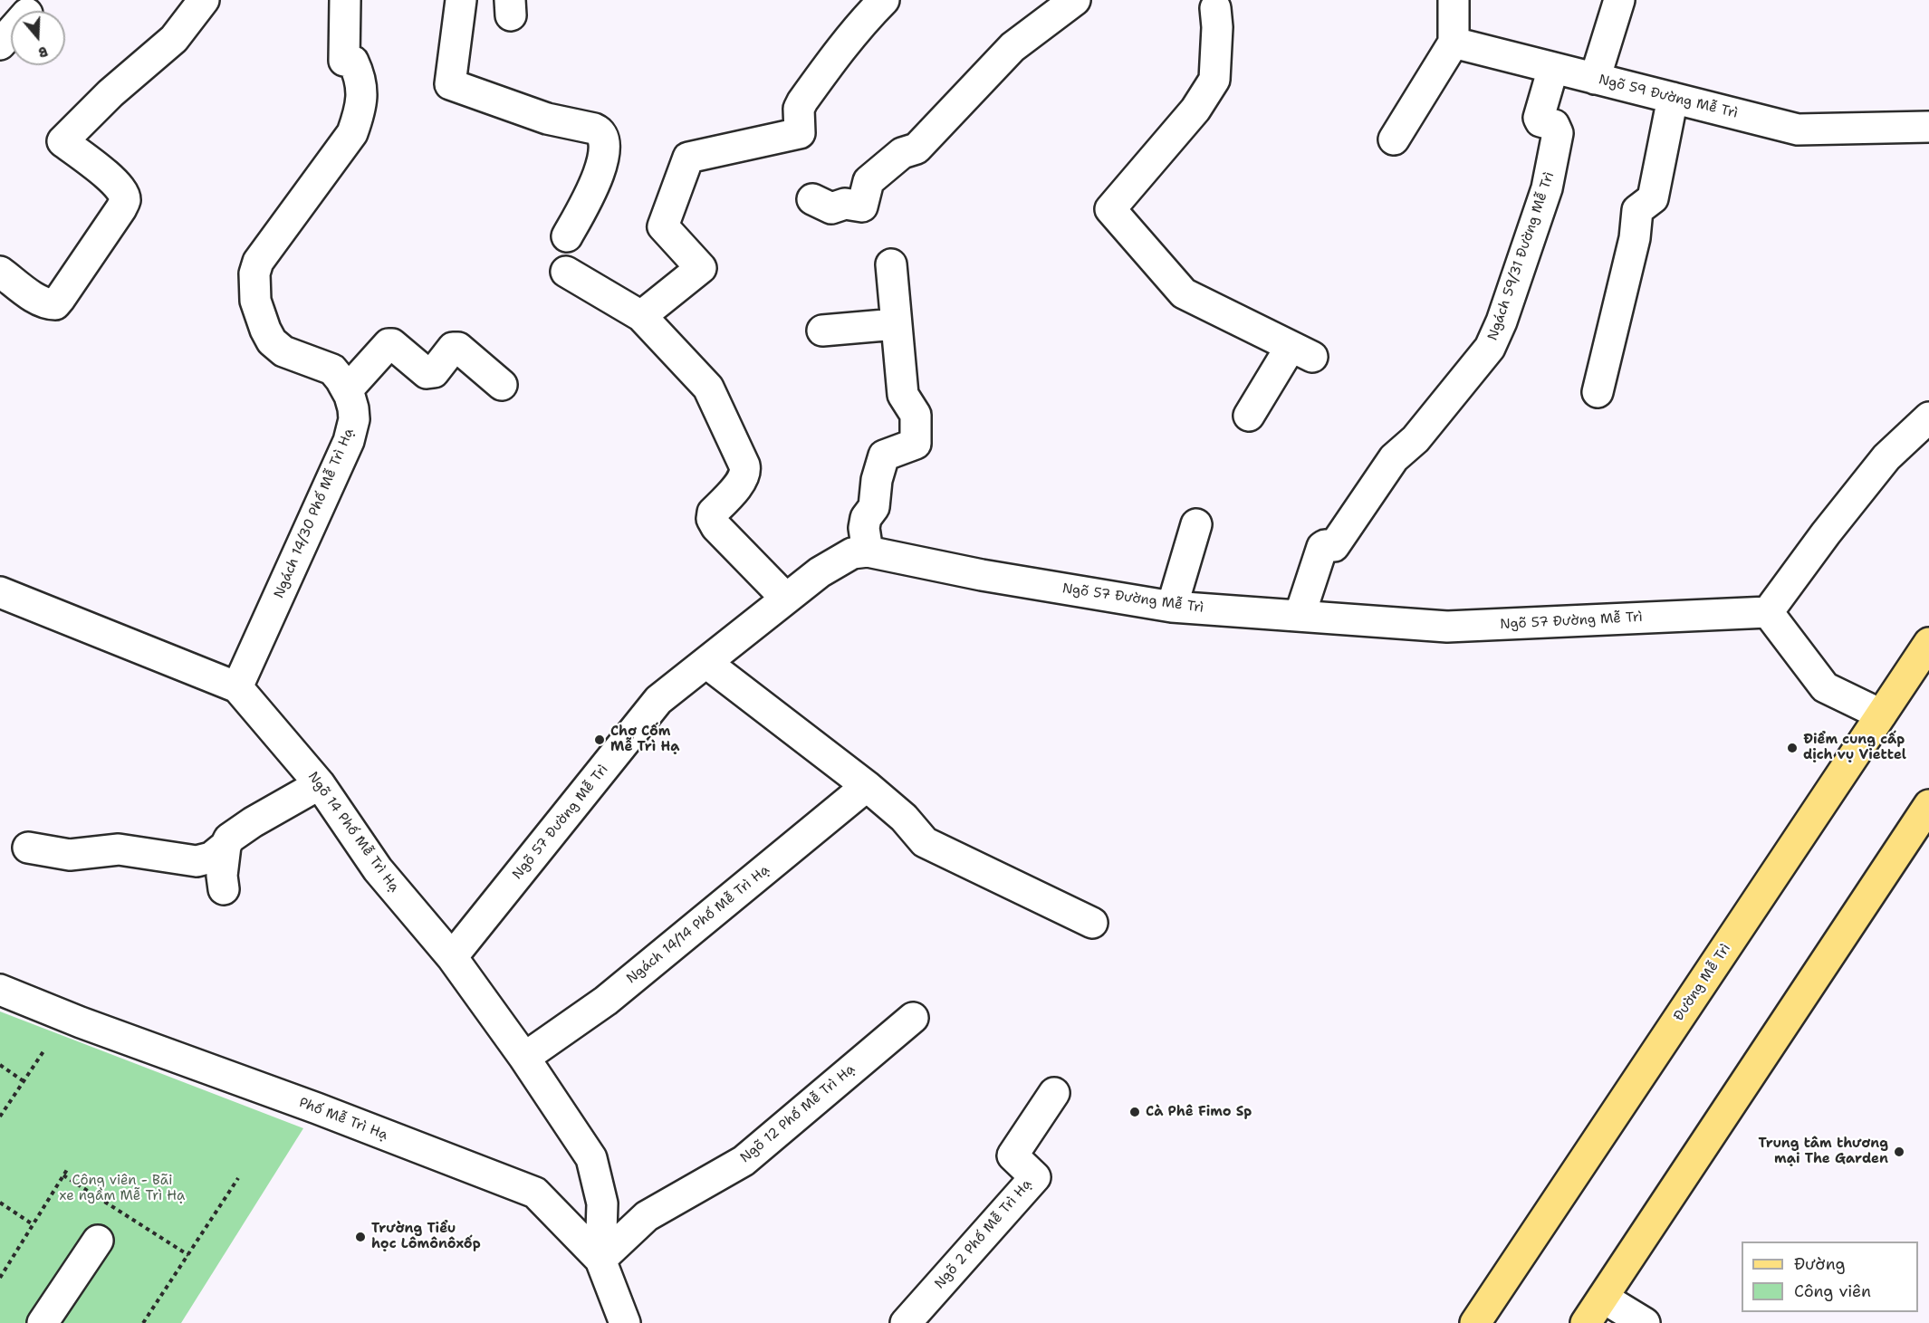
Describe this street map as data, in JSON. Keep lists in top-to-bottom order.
{
  "streets": {
    "main road": ["Đường Mễ Trì"],
    "street": [
      "Ngõ 59 Đường Mễ Trì",
      "Ngách 59/31 Đường Mễ Trì",
      "Ngách 14/30 Phố Mễ Trì Hạ",
      "Ngõ 57 Đường Mễ Trì",
      "Ngõ 14 Phố Mễ Trì Hạ",
      "Ngách 14/14 Phố Mễ Trì Hạ",
      "Ngõ 12 Phố Mễ Trì Hạ",
      "Phố Mễ Trì Hạ",
      "Ngõ 2 Phố Mễ Trì Hạ"
    ]
  },
  "crossings": [
    ["Ngõ 59 Đường Mễ Trì", "Ngách 59/31 Đường Mễ Trì"],
    ["Ngách 59/31 Đường Mễ Trì", "Ngõ 57 Đường Mễ Trì"],
    ["Ngách 14/30 Phố Mễ Trì Hạ", "Ngõ 14 Phố Mễ Trì Hạ"],
    ["Ngõ 57 Đường Mễ Trì", "Ngõ 14 Phố Mễ Trì Hạ"],
    ["Ngõ 14 Phố Mễ Trì Hạ", "Ngách 14/14 Phố Mễ Trì Hạ"],
    ["Ngõ 14 Phố Mễ Trì Hạ", "Ngõ 12 Phố Mễ Trì Hạ"],
    ["Ngõ 14 Phố Mễ Trì Hạ", "Phố Mễ Trì Hạ"],
    ["Ngõ 12 Phố Mễ Trì Hạ", "Phố Mễ Trì Hạ"]
  ],
  "parks": ["Công viên - Bãi xe ngầm Mễ Trì Hạ"],
  "places": [
    "Chợ Cốm Mễ Trì Hạ",
    "Điểm cung cấp dịch vụ Viettel",
    "Cà Phê Fimo Sp",
    "Trung tâm thương mại The Garden",
    "Trường Tiểu học Lômônôxốp"
  ],
  "legend": ["Đường", "Công viên"],
  "north": "bottom"
}
